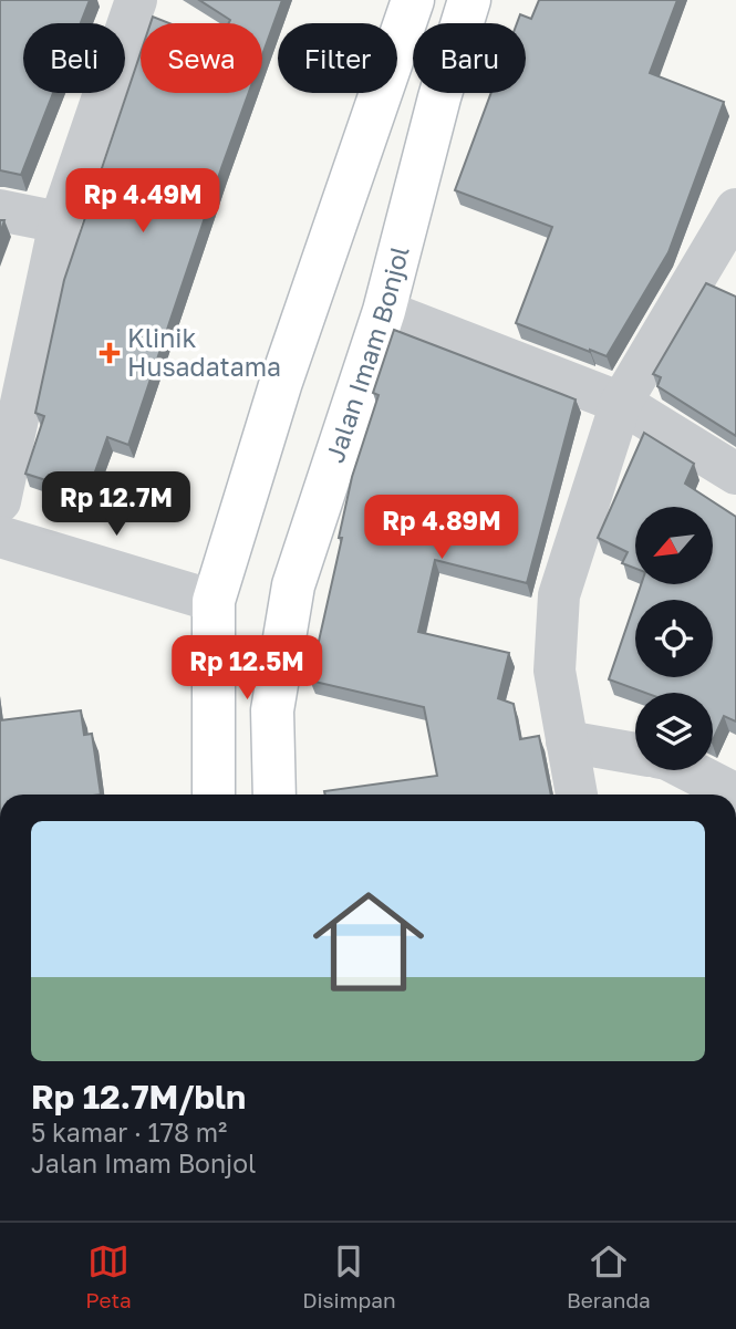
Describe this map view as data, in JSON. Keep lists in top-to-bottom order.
{
  "streets": {
    "main road": ["Jalan Imam Bonjol"]
  },
  "places": {
    "health": ["Klinik Husadatama"]
  },
  "north": "bottom left",
  "page": {
    "chip": [
      "Beli",
      "Sewa",
      "Filter",
      "Baru"
    ],
    "price": [
      "Rp 4.49M",
      "Rp 12.7M",
      "Rp 4.89M",
      "Rp 12.5M"
    ],
    "list": [
      {
        "name": "Rp 12.7M/bln",
        "note": "5 kamar · 178 m² · Jalan Imam Bonjol"
      }
    ],
    "tabs": ["Peta", "Disimpan", "Beranda"]
  }
}
